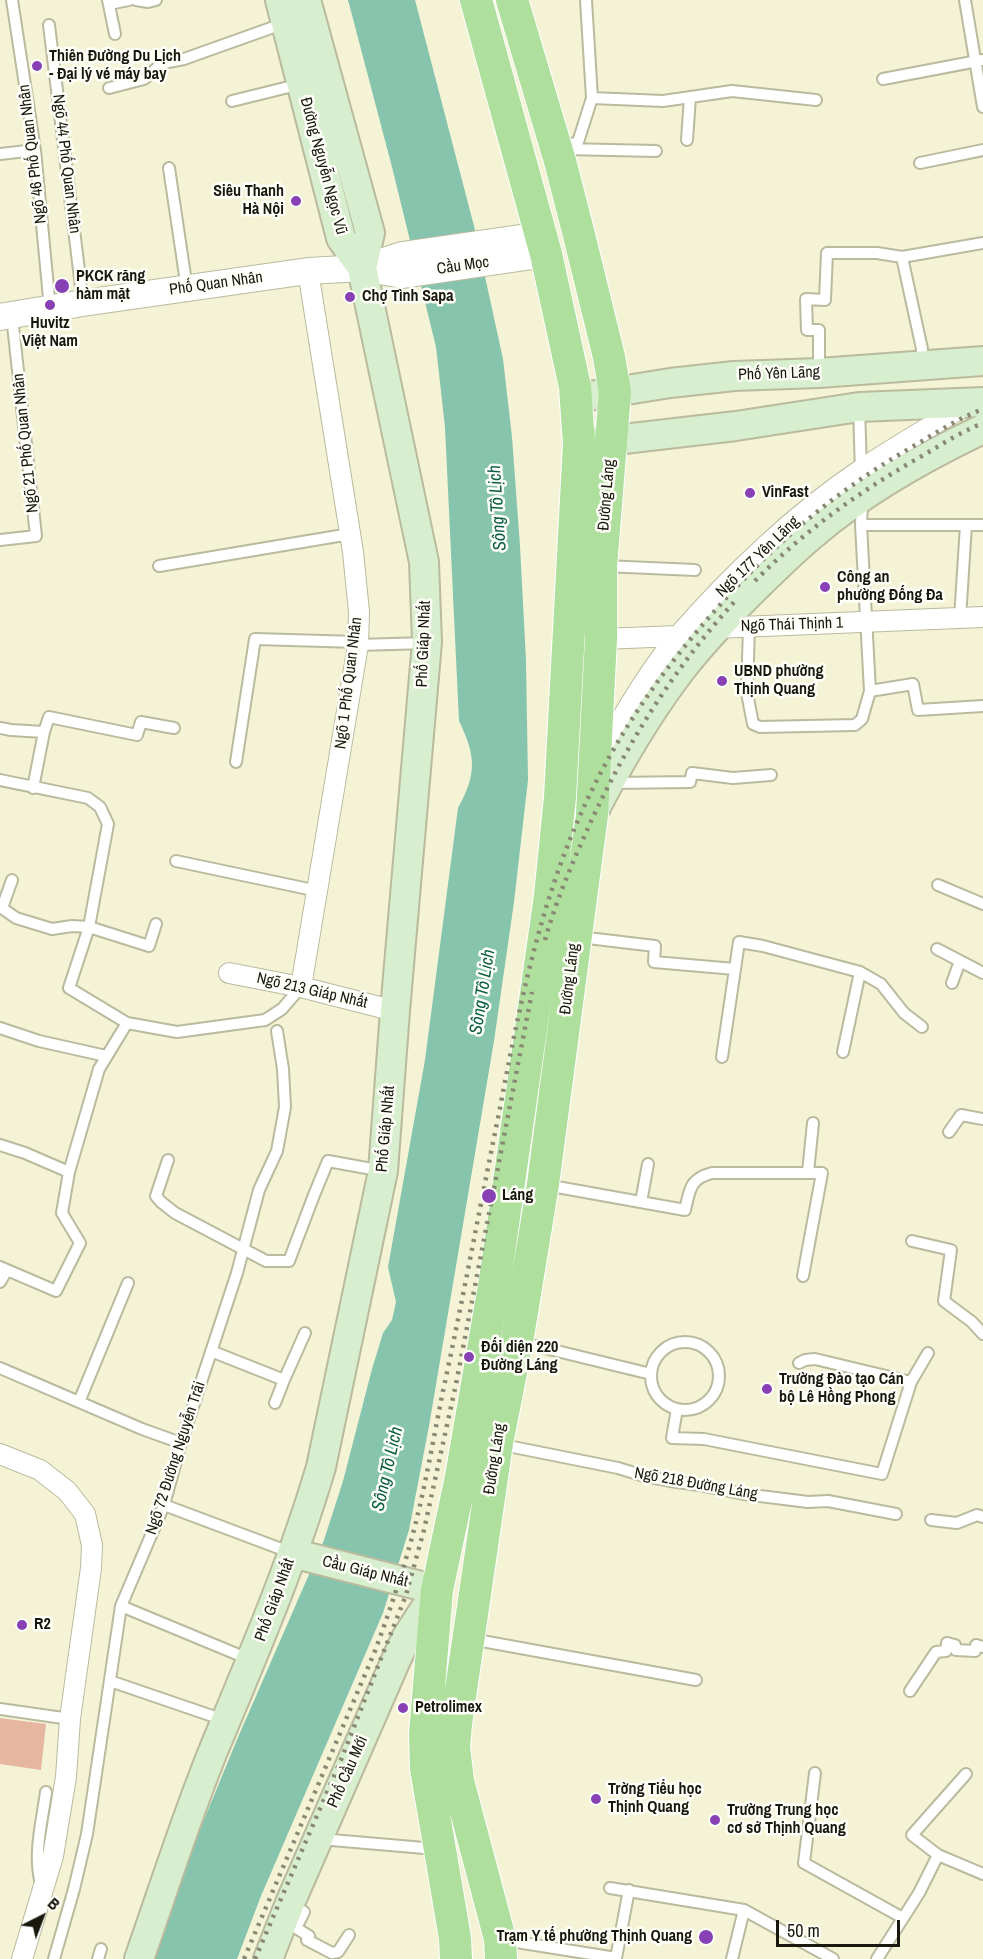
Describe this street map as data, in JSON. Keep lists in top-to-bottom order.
{
  "streets": {
    "main road": [
      "Đường Nguyễn Ngọc Vũ",
      "Phố Yên Lãng",
      "Đường Láng",
      "Phố Giáp Nhất",
      "Cầu Giáp Nhất",
      "Phố Cầu Mới"
    ],
    "street": [
      "Cầu Mọc",
      "Phố Quan Nhân",
      "Ngõ 177 Yên Lãng",
      "Ngõ Thái Thịnh 1",
      "Ngõ 1 Phố Quan Nhân",
      "Ngõ 213 Giáp Nhất"
    ],
    "lane": [
      "Ngõ 46 Phố Quan Nhân",
      "Ngõ 44 Phố Quan Nhân",
      "Ngõ 21 Phố Quan Nhân",
      "Ngõ 72 Đường Nguyễn Trãi",
      "Ngõ 218 Đường Láng"
    ]
  },
  "crossings": [
    ["Ngõ 46 Phố Quan Nhân", "Phố Quan Nhân"],
    ["Ngõ 44 Phố Quan Nhân", "Phố Quan Nhân"],
    ["Đường Nguyễn Ngọc Vũ", "Phố Quan Nhân"],
    ["Đường Nguyễn Ngọc Vũ", "Phố Giáp Nhất"],
    ["Cầu Mọc", "Phố Quan Nhân"],
    ["Cầu Mọc", "Đường Láng"],
    ["Phố Quan Nhân", "Ngõ 21 Phố Quan Nhân"],
    ["Phố Quan Nhân", "Phố Giáp Nhất"],
    ["Phố Quan Nhân", "Ngõ 1 Phố Quan Nhân"],
    ["Phố Yên Lãng", "Đường Láng"],
    ["Đường Láng", "Ngõ 177 Yên Lãng"],
    ["Đường Láng", "Ngõ Thái Thịnh 1"],
    ["Đường Láng", "Ngõ 218 Đường Láng"],
    ["Đường Láng", "Cầu Giáp Nhất"],
    ["Đường Láng", "Phố Cầu Mới"],
    ["Ngõ 177 Yên Lãng", "Ngõ Thái Thịnh 1"],
    ["Phố Giáp Nhất", "Ngõ 213 Giáp Nhất"],
    ["Phố Giáp Nhất", "Cầu Giáp Nhất"],
    ["Ngõ 1 Phố Quan Nhân", "Ngõ 213 Giáp Nhất"],
    ["Cầu Giáp Nhất", "Phố Cầu Mới"]
  ],
  "water": ["Sông Tô Lịch"],
  "places": [
    "Thiên Đường Du Lịch - Đại lý vé máy bay",
    "Siêu Thanh Hà Nội",
    "PKCK răng hàm mặt",
    "Chợ Tình Sapa",
    "Huvitz Việt Nam",
    "VinFast",
    "Công an phường Đống Đa",
    "UBND phường Thịnh Quang",
    "Láng",
    "Đối diện 220 Đường Láng",
    "Trường Đào tạo Cán bộ Lê Hồng Phong",
    "R2",
    "Petrolimex",
    "Trờng Tiểu học Thịnh Quang",
    "Trường Trung học cơ sở Thịnh Quang",
    "Trạm Y tế phường Thịnh Quang"
  ],
  "scale_bar": "50 m",
  "north": "top right"
}
